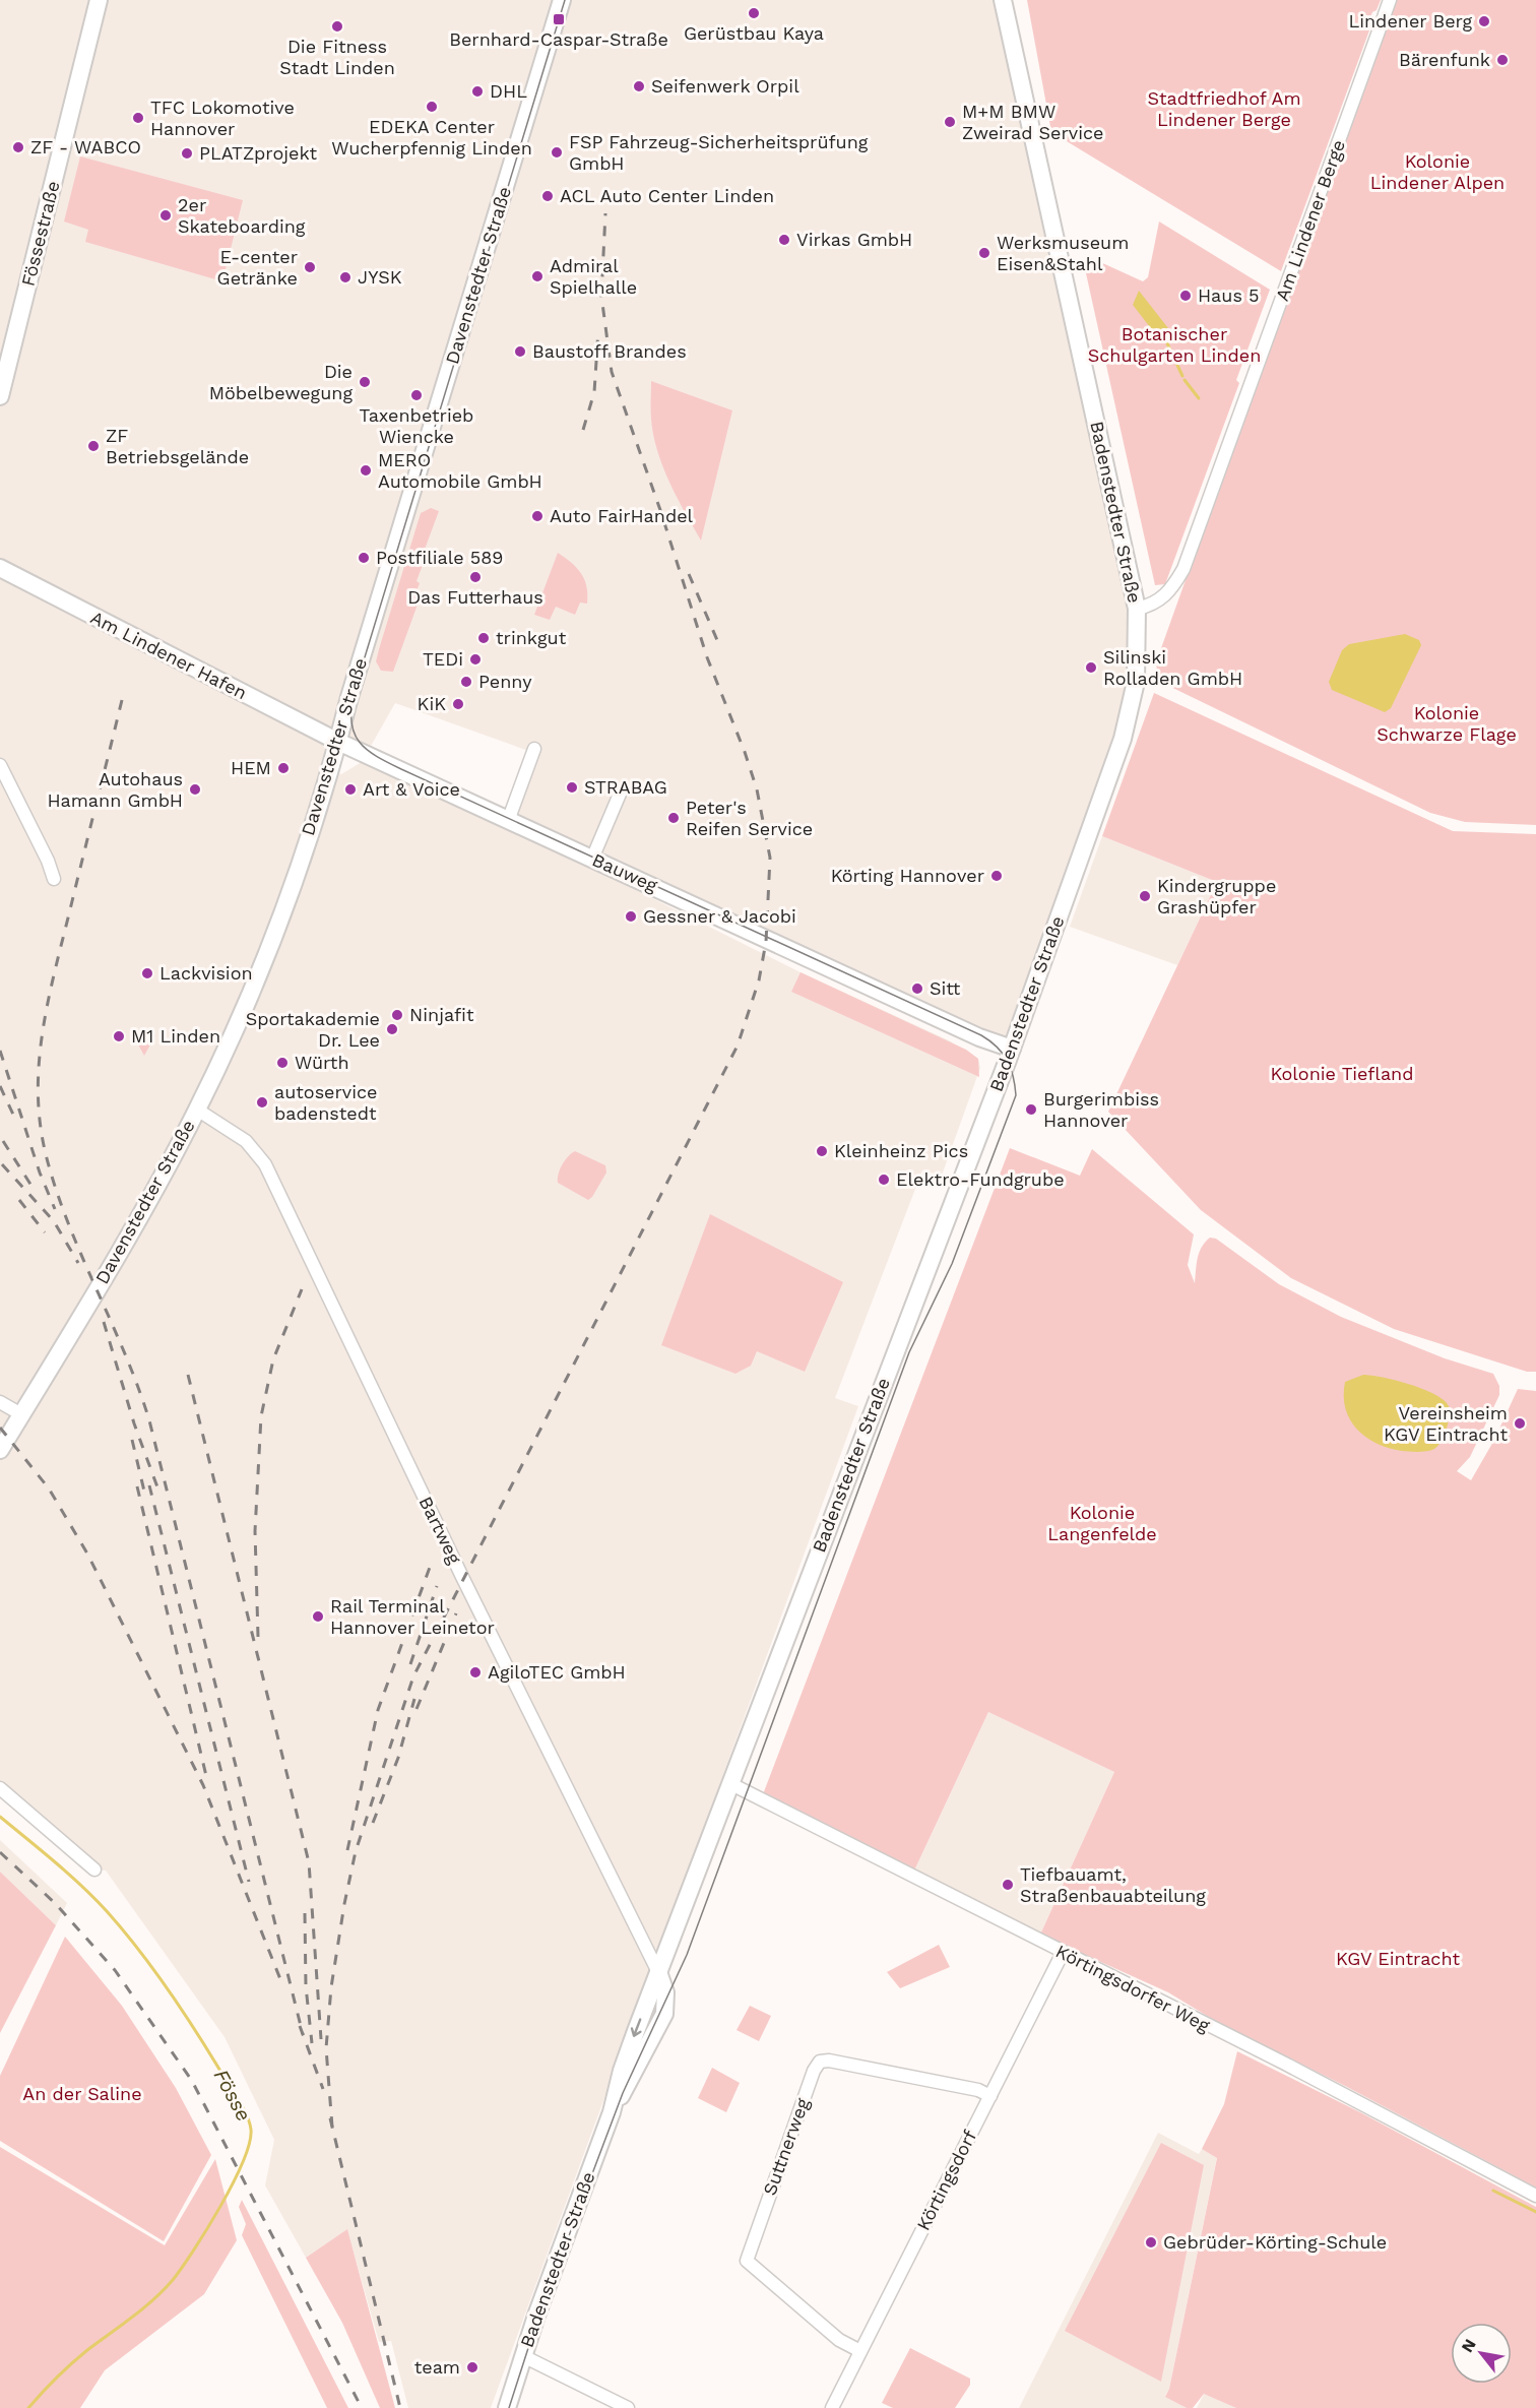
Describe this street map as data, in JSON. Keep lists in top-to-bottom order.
{
  "streets": {
    "street": [
      "Am Lindener Berge",
      "Fössestraße",
      "Davenstedter Straße",
      "Badenstedter Straße",
      "Am Lindener Hafen",
      "Bauweg",
      "Bartweg",
      "Körtingsdorfer Weg",
      "Suttnerweg",
      "Körtingsdorf"
    ]
  },
  "crossings": [
    ["Am Lindener Berge", "Badenstedter Straße"],
    ["Davenstedter Straße", "Am Lindener Hafen"],
    ["Davenstedter Straße", "Bauweg"],
    ["Davenstedter Straße", "Bartweg"],
    ["Badenstedter Straße", "Bauweg"],
    ["Badenstedter Straße", "Bartweg"],
    ["Badenstedter Straße", "Körtingsdorfer Weg"],
    ["Am Lindener Hafen", "Bauweg"],
    ["Körtingsdorfer Weg", "Körtingsdorf"],
    ["Suttnerweg", "Körtingsdorf"]
  ],
  "water": ["Fösse"],
  "parks": [
    "Stadtfriedhof Am Lindener Berge",
    "Kolonie Lindener Alpen",
    "Botanischer Schulgarten Linden",
    "Kolonie Schwarze Flage",
    "Kolonie Tiefland",
    "Kolonie Langenfelde",
    "KGV Eintracht",
    "An der Saline"
  ],
  "places": {
    "other": [
      "Gerüstbau Kaya",
      "Lindener Berg",
      "Die Fitness Stadt Linden",
      "Bärenfunk",
      "Seifenwerk Orpil",
      "DHL",
      "EDEKA Center Wucherpfennig Linden",
      "TFC Lokomotive Hannover",
      "M+M BMW Zweirad Service",
      "ZF - WABCO",
      "FSP Fahrzeug-Sicherheitsprüfung GmbH",
      "PLATZprojekt",
      "ACL Auto Center Linden",
      "2er Skateboarding",
      "Virkas GmbH",
      "Werksmuseum Eisen&Stahl",
      "E-center Getränke",
      "Admiral Spielhalle",
      "JYSK",
      "Haus 5",
      "Baustoff Brandes",
      "Die Möbelbewegung",
      "Taxenbetrieb Wiencke",
      "ZF Betriebsgelände",
      "MERO Automobile GmbH",
      "Auto FairHandel",
      "Postfiliale 589",
      "Das Futterhaus",
      "trinkgut",
      "TEDi",
      "Silinski Rolladen GmbH",
      "Penny",
      "KiK",
      "HEM",
      "STRABAG",
      "Autohaus Hamann GmbH",
      "Art & Voice",
      "Peter's Reifen Service",
      "Körting Hannover",
      "Kindergruppe Grashüpfer",
      "Gessner & Jacobi",
      "Lackvision",
      "Sitt",
      "Ninjafit",
      "Sportakademie Dr. Lee",
      "M1 Linden",
      "Würth",
      "autoservice badenstedt",
      "Burgerimbiss Hannover",
      "Kleinheinz Pics",
      "Elektro-Fundgrube",
      "Vereinsheim KGV Eintracht",
      "Rail Terminal Hannover Leinetor",
      "AgiloTEC GmbH",
      "Tiefbauamt, Straßenbauabteilung",
      "Gebrüder-Körting-Schule",
      "team"
    ],
    "transit": ["Bernhard-Caspar-Straße"]
  },
  "north": "top left"
}
